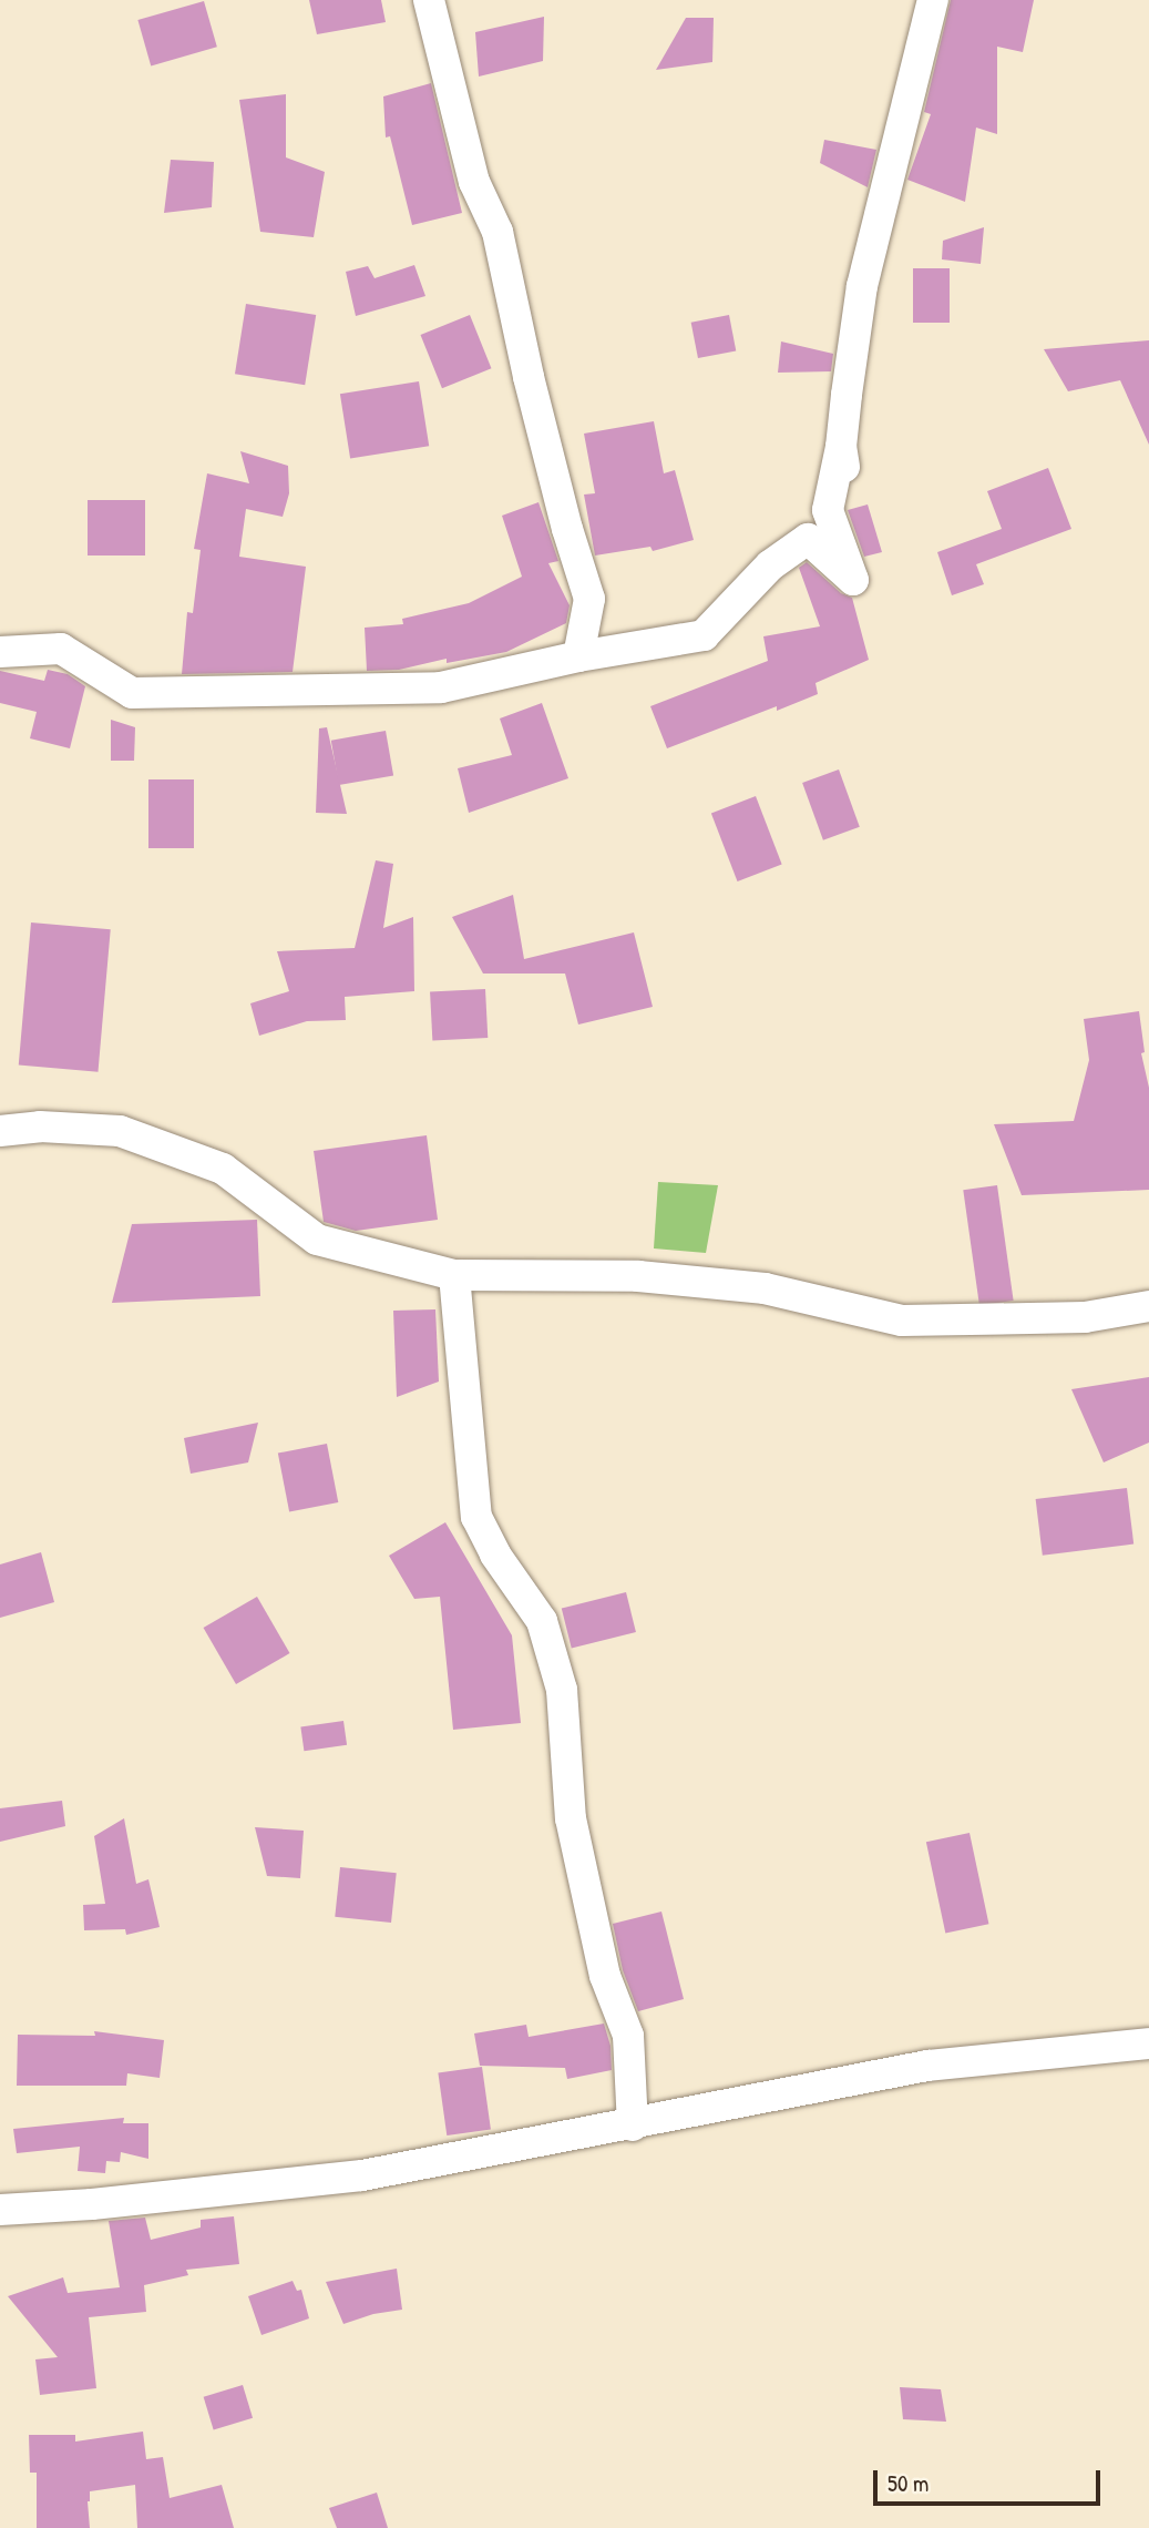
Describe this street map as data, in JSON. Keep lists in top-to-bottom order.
{
  "scale_bar": "50 m"
}
